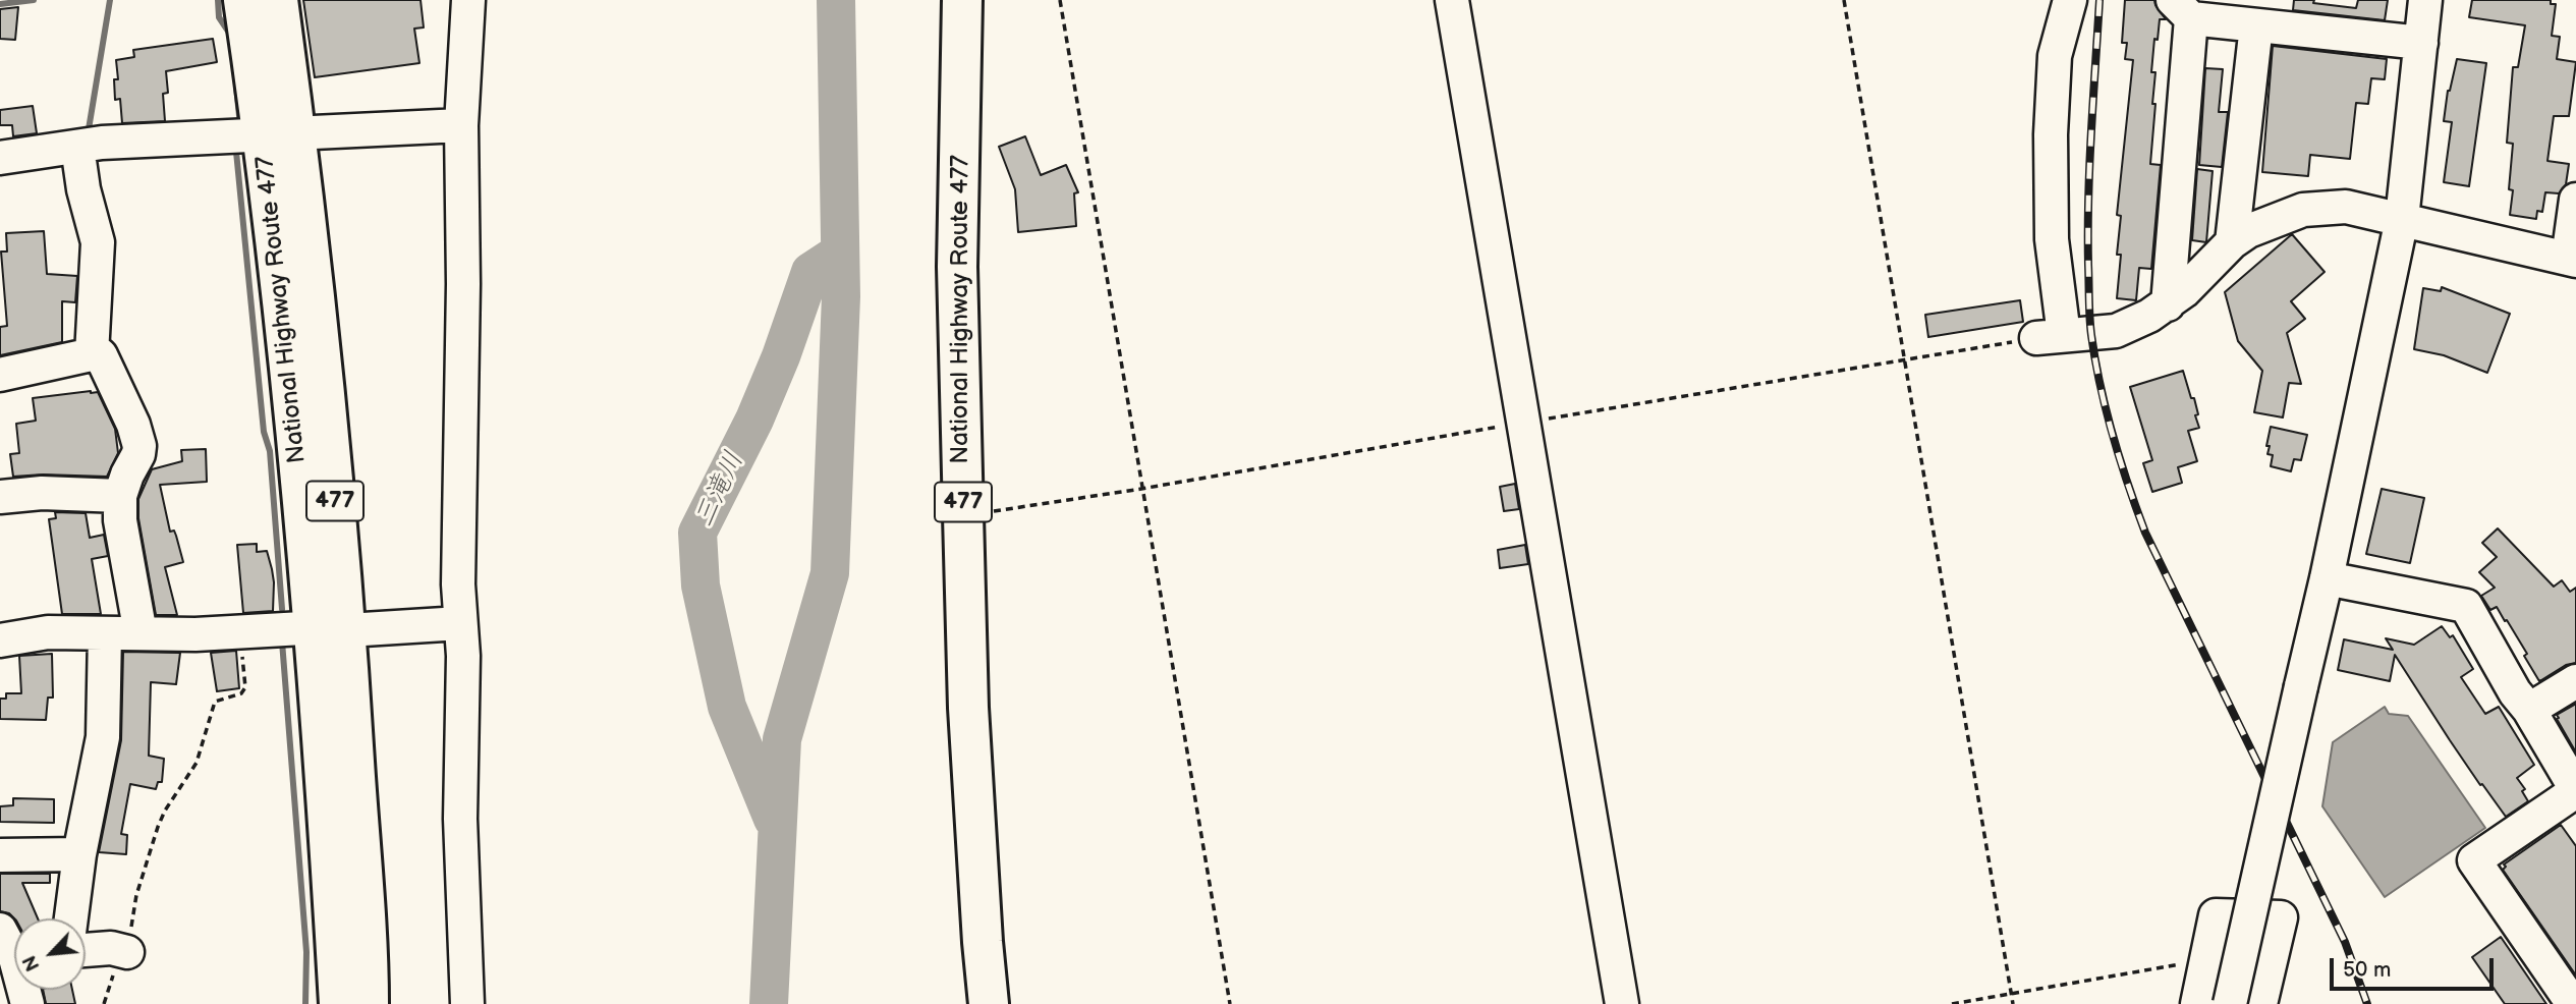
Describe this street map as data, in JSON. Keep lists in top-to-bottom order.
{
  "streets": {
    "highway": ["National Highway Route 477", "477"]
  },
  "water": ["三滝川"],
  "scale_bar": "50 m",
  "north": "bottom left"
}
